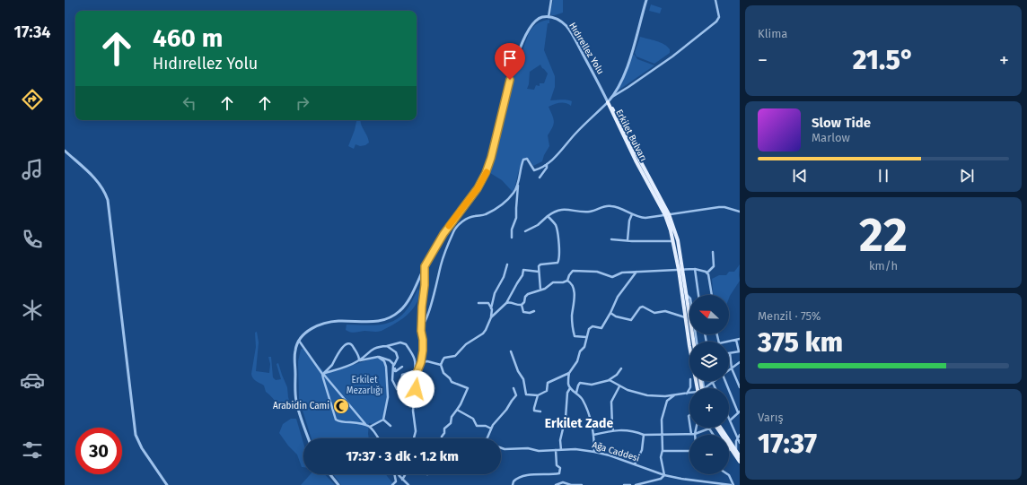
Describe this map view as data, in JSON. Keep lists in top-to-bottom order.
{
  "streets": {
    "main road": ["Erkilet Bulvarı"],
    "street": ["Hıdırellez Yolu", "Ağa Caddesi"]
  },
  "crossings": [
    ["Hıdırellez Yolu", "Erkilet Bulvarı"]
  ],
  "districts": ["Erkilet Zade"],
  "parks": ["Erkilet Mezarlığı"],
  "places": {
    "mosque": ["Arabidin Cami"]
  },
  "north": "left",
  "page": {
    "tabs": "17:34",
    "tile": [
      "Klima",
      ["22", "km/h"],
      ["Menzil · 75%", "375 km"],
      ["Varış", "17:37"]
    ],
    "turn": ["460 m", "Hıdırellez Yolu"],
    "heat": ["−", "21.5°", "+"],
    "song": ["Slow Tide", "Marlow"],
    "map_buttons": ["+", "−"],
    "limit": "30",
    "trip": "17:37 · 3 dk · 1.2 km"
  }
}
